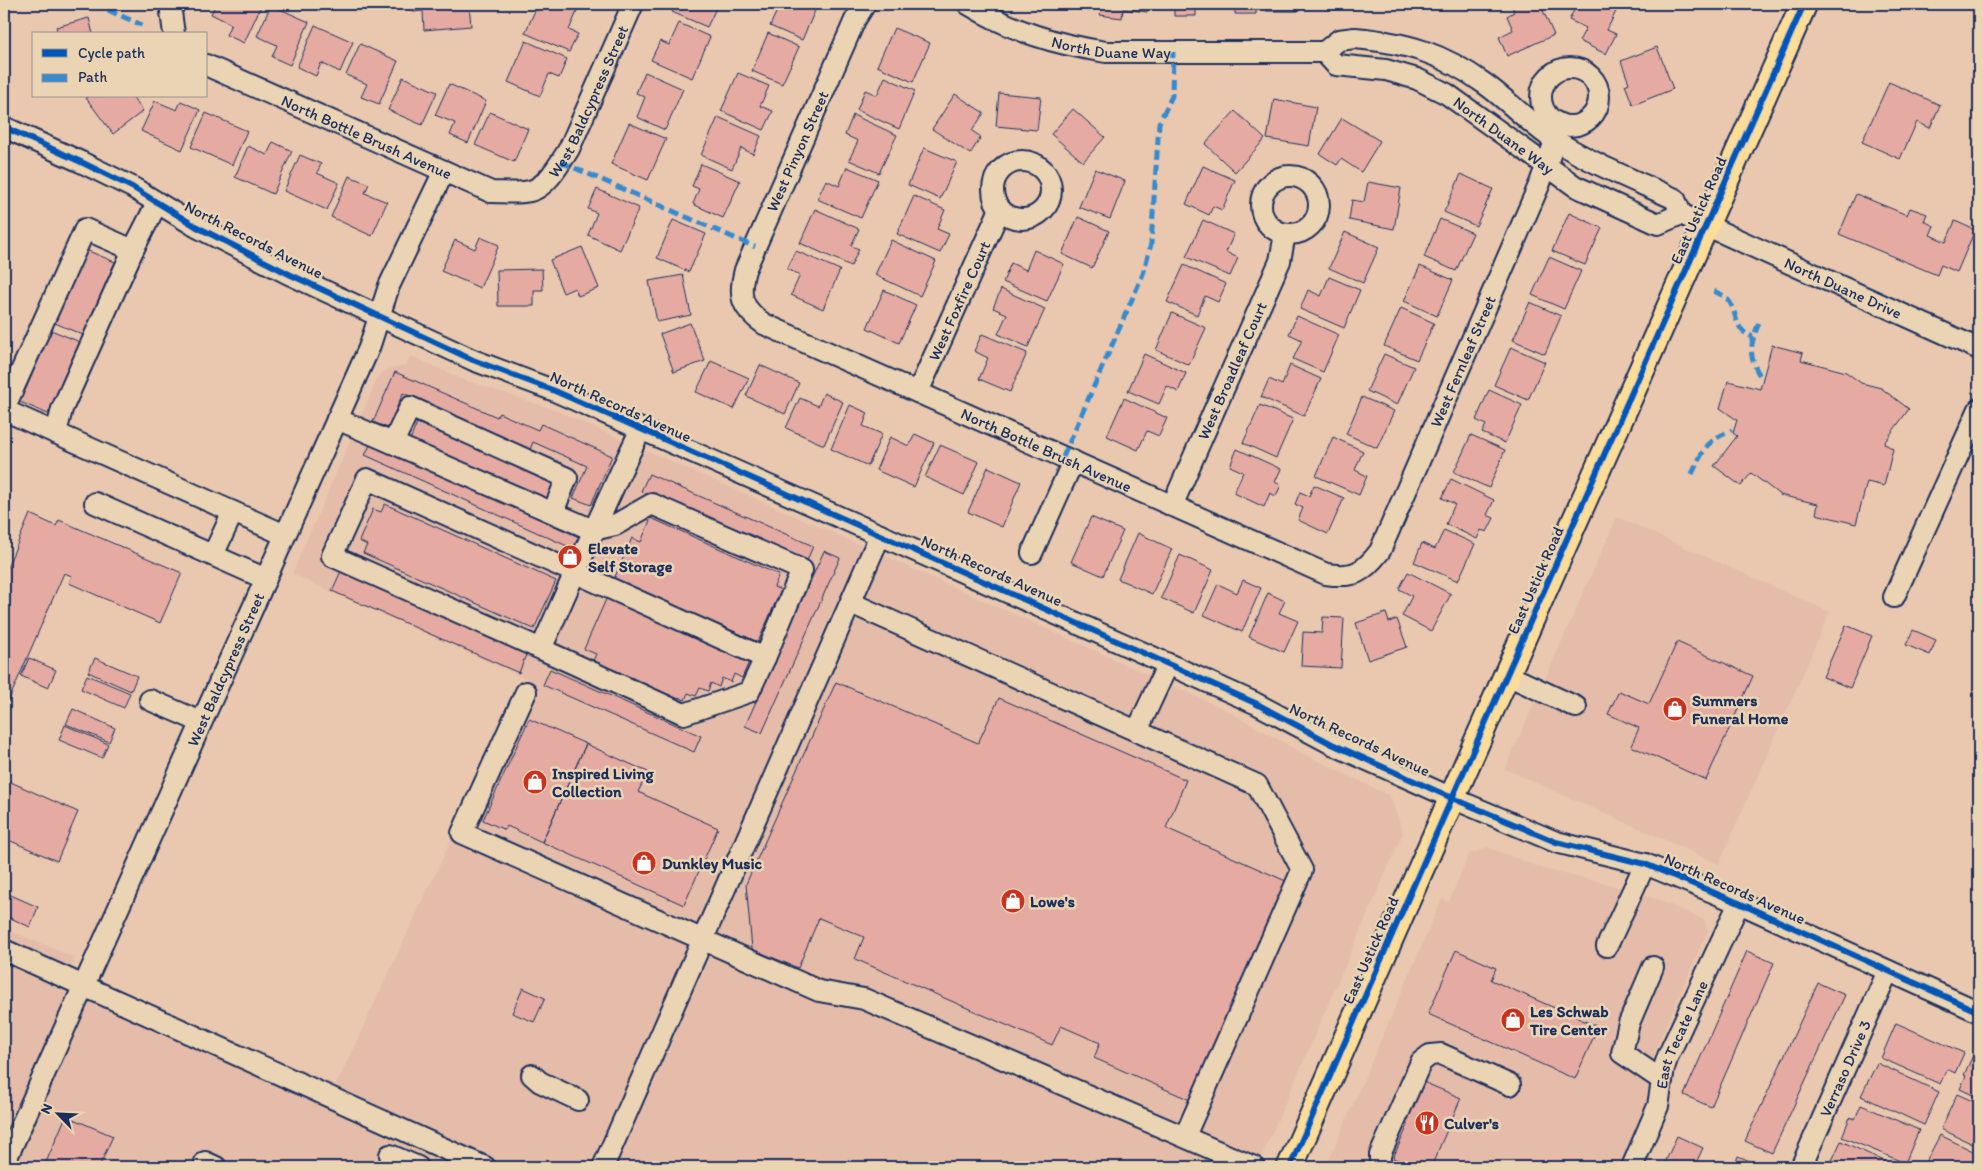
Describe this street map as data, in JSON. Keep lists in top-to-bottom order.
{
  "streets": {
    "main road": ["East Ustick Road"],
    "street": [
      "North Duane Way",
      "West Baldcypress Street",
      "North Bottle Brush Avenue",
      "West Pinyon Street",
      "North Records Avenue",
      "North Duane Drive",
      "West Foxfire Court",
      "West Fernleaf Street",
      "West Broadleaf Court",
      "East Tecate Lane",
      "Verraso Drive 3"
    ]
  },
  "crossings": [
    ["North Duane Way", "East Ustick Road"],
    ["North Duane Way", "North Duane Drive"],
    ["North Duane Way", "West Fernleaf Street"],
    ["West Baldcypress Street", "North Bottle Brush Avenue"],
    ["West Baldcypress Street", "North Records Avenue"],
    ["North Bottle Brush Avenue", "West Pinyon Street"],
    ["North Bottle Brush Avenue", "West Foxfire Court"],
    ["North Bottle Brush Avenue", "West Fernleaf Street"],
    ["North Bottle Brush Avenue", "West Broadleaf Court"],
    ["East Ustick Road", "North Records Avenue"],
    ["East Ustick Road", "North Duane Drive"],
    ["North Records Avenue", "East Tecate Lane"],
    ["North Records Avenue", "Verraso Drive 3"]
  ],
  "places": {
    "shop": [
      "Elevate Self Storage",
      "Summers Funeral Home",
      "Inspired Living Collection",
      "Dunkley Music",
      "Lowe's",
      "Les Schwab Tire Center"
    ],
    "restaurant": ["Culver's"]
  },
  "legend": ["Cycle path", "Path"],
  "north": "top left"
}
